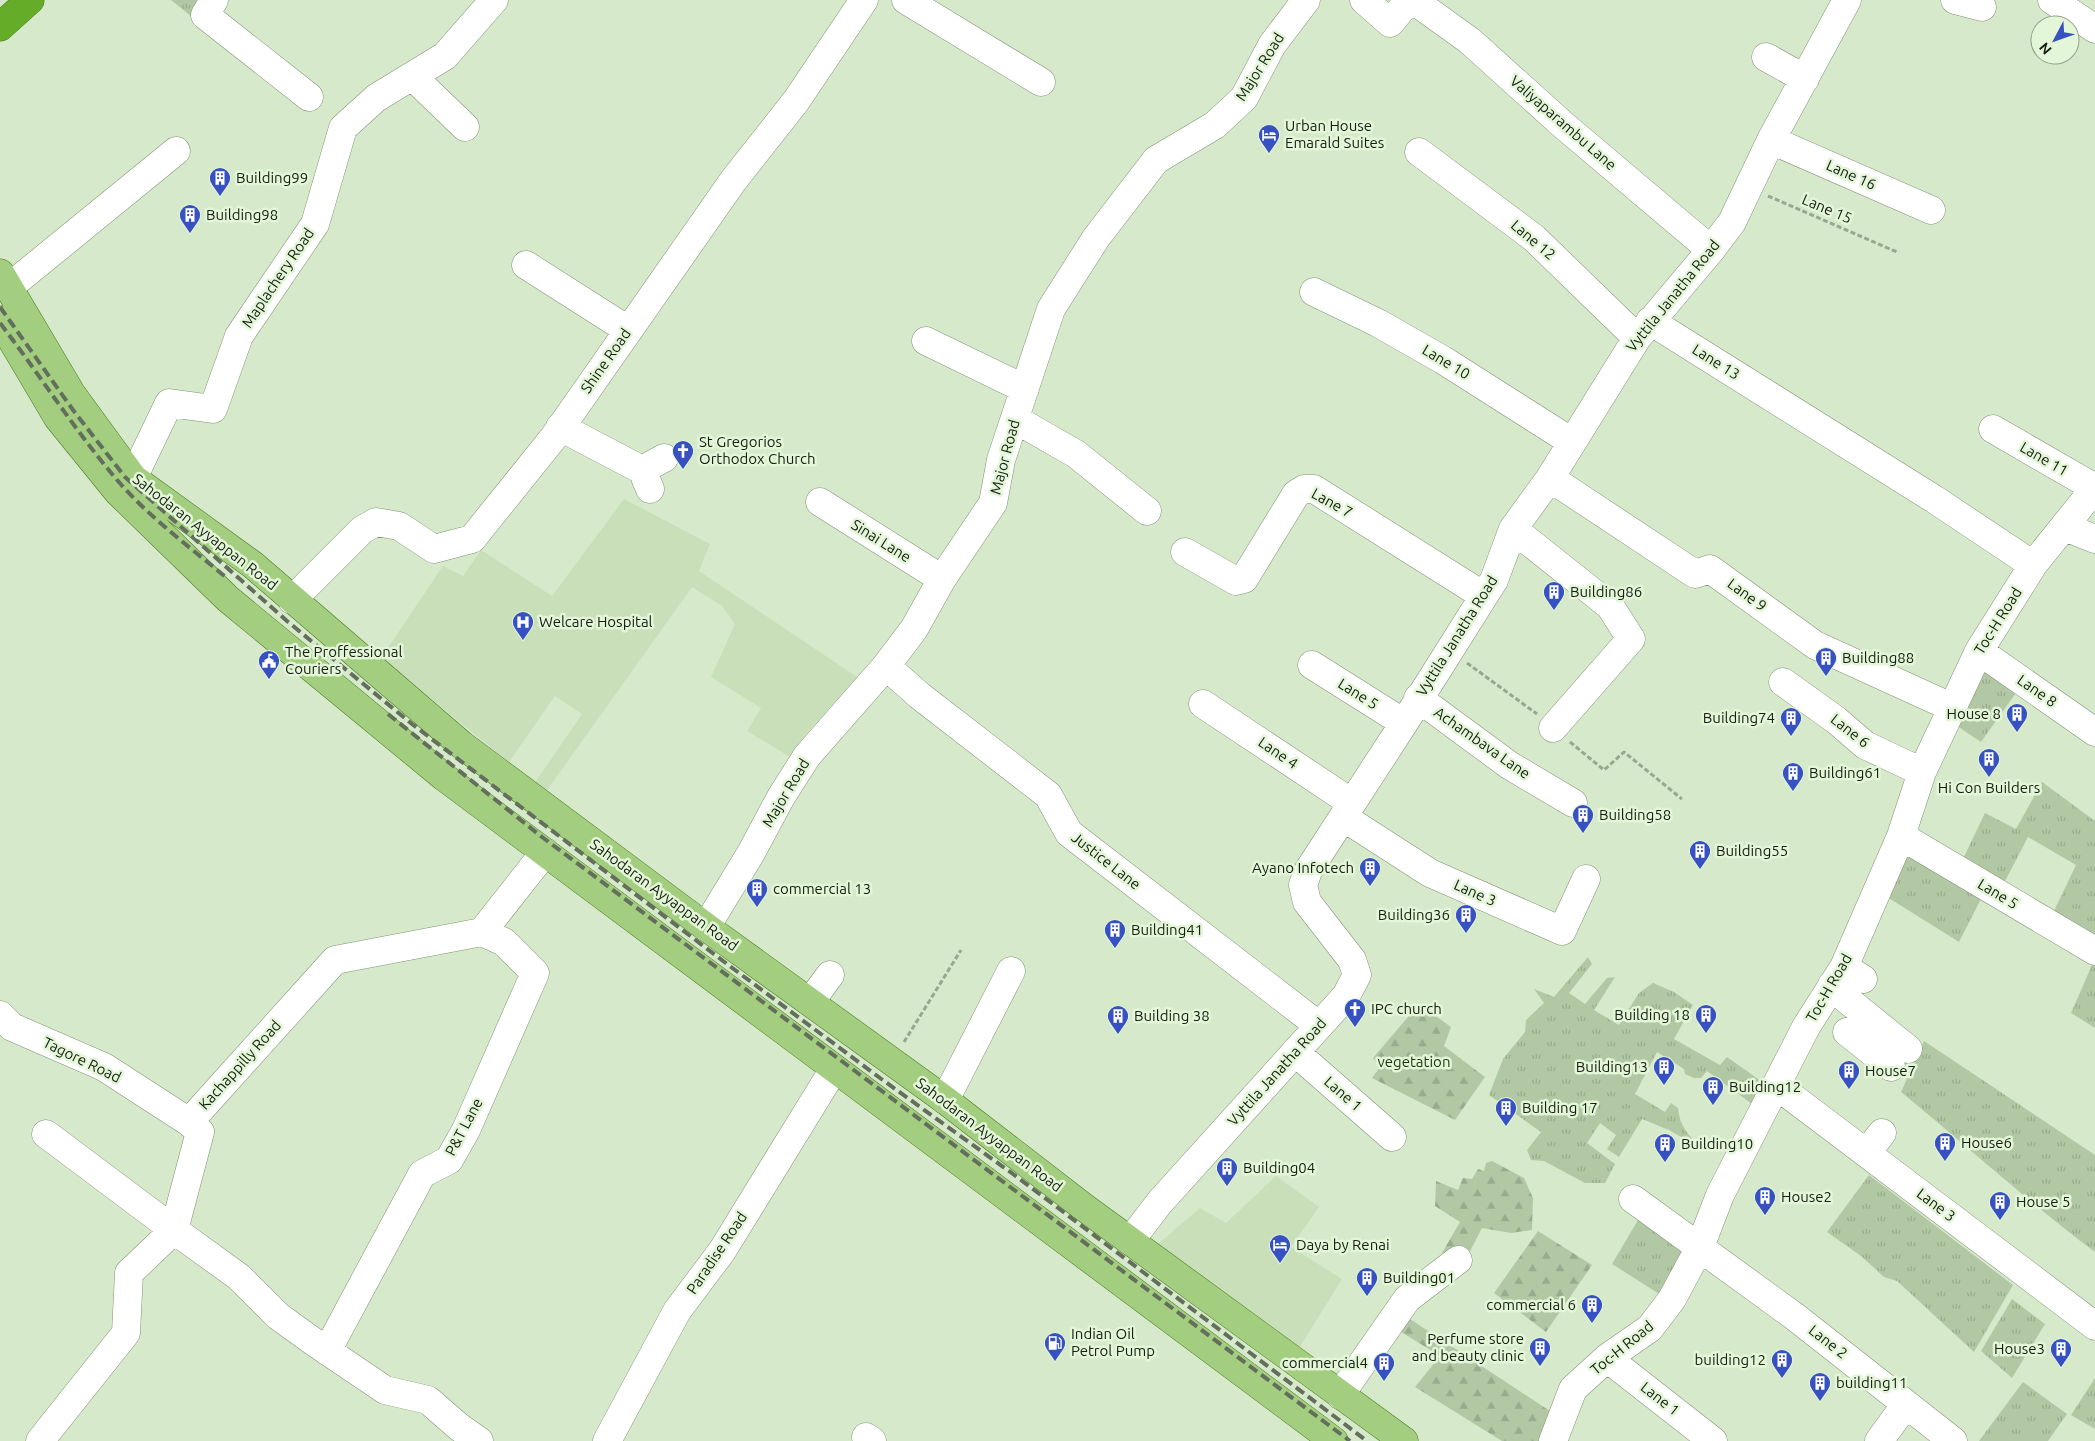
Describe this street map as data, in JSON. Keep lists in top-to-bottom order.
{
  "streets": {
    "main road": ["Sahodaran Ayyappan Road"],
    "street": [
      "Major Road",
      "Valiyaparambu Lane",
      "Lane 16",
      "Lane 12",
      "Maplachery Road",
      "Vyttila Janatha Road",
      "Shine Road",
      "Lane 10",
      "Lane 13",
      "Lane 11",
      "Lane 7",
      "Sinai Lane",
      "Lane 9",
      "Toc-H Road",
      "Lane 8",
      "Lane 5",
      "Lane 6",
      "Achambava Lane",
      "Lane 4",
      "Justice Lane",
      "Lane 3",
      "Tagore Road",
      "Kachappilly Road",
      "Lane 1",
      "P&T Lane",
      "Paradise Road",
      "Lane 2"
    ],
    "path": ["Lane 15"]
  },
  "crossings": [
    ["Major Road", "Sahodaran Ayyappan Road"],
    ["Major Road", "Sinai Lane"],
    ["Major Road", "Justice Lane"],
    ["Valiyaparambu Lane", "Vyttila Janatha Road"],
    ["Lane 16", "Vyttila Janatha Road"],
    ["Lane 15", "Vyttila Janatha Road"],
    ["Lane 12", "Vyttila Janatha Road"],
    ["Lane 12", "Lane 13"],
    ["Maplachery Road", "Sahodaran Ayyappan Road"],
    ["Vyttila Janatha Road", "Lane 10"],
    ["Vyttila Janatha Road", "Lane 13"],
    ["Vyttila Janatha Road", "Lane 7"],
    ["Vyttila Janatha Road", "Sahodaran Ayyappan Road"],
    ["Vyttila Janatha Road", "Lane 9"],
    ["Vyttila Janatha Road", "Lane 5"],
    ["Vyttila Janatha Road", "Achambava Lane"],
    ["Vyttila Janatha Road", "Lane 4"],
    ["Vyttila Janatha Road", "Justice Lane"],
    ["Vyttila Janatha Road", "Lane 3"],
    ["Vyttila Janatha Road", "Lane 1"],
    ["Shine Road", "Sahodaran Ayyappan Road"],
    ["Lane 13", "Toc-H Road"],
    ["Lane 11", "Toc-H Road"],
    ["Sahodaran Ayyappan Road", "Paradise Road"],
    ["Lane 9", "Toc-H Road"],
    ["Toc-H Road", "Lane 8"],
    ["Toc-H Road", "Lane 5"],
    ["Toc-H Road", "Lane 6"],
    ["Toc-H Road", "Lane 3"],
    ["Toc-H Road", "Lane 1"],
    ["Toc-H Road", "Lane 2"],
    ["Lane 4", "Lane 3"],
    ["Tagore Road", "Kachappilly Road"],
    ["Kachappilly Road", "P&T Lane"]
  ],
  "parks": ["vegetation"],
  "places": {
    "hotel": ["Urban House Emarald Suites", "Daya by Renai"],
    "building": [
      "Building99",
      "Building98",
      "Building86",
      "Building88",
      "House 8",
      "Building74",
      "Hi Con Builders",
      "Building61",
      "Building58",
      "Building55",
      "Ayano Infotech",
      "commercial 13",
      "Building36",
      "Building41",
      "Building 18",
      "Building 38",
      "Building13",
      "House7",
      "Building12",
      "Building 17",
      "House6",
      "Building10",
      "Building04",
      "House2",
      "House 5",
      "Building01",
      "commercial 6",
      "Perfume store and beauty clinic",
      "House3",
      "building12",
      "commercial4",
      "building11"
    ],
    "church": ["St Gregorios Orthodox Church", "IPC church"],
    "hospital": ["Welcare Hospital"],
    "public building": ["The Proffessional Couriers"],
    "fuel station": ["Indian Oil Petrol Pump"]
  },
  "north": "bottom left"
}
